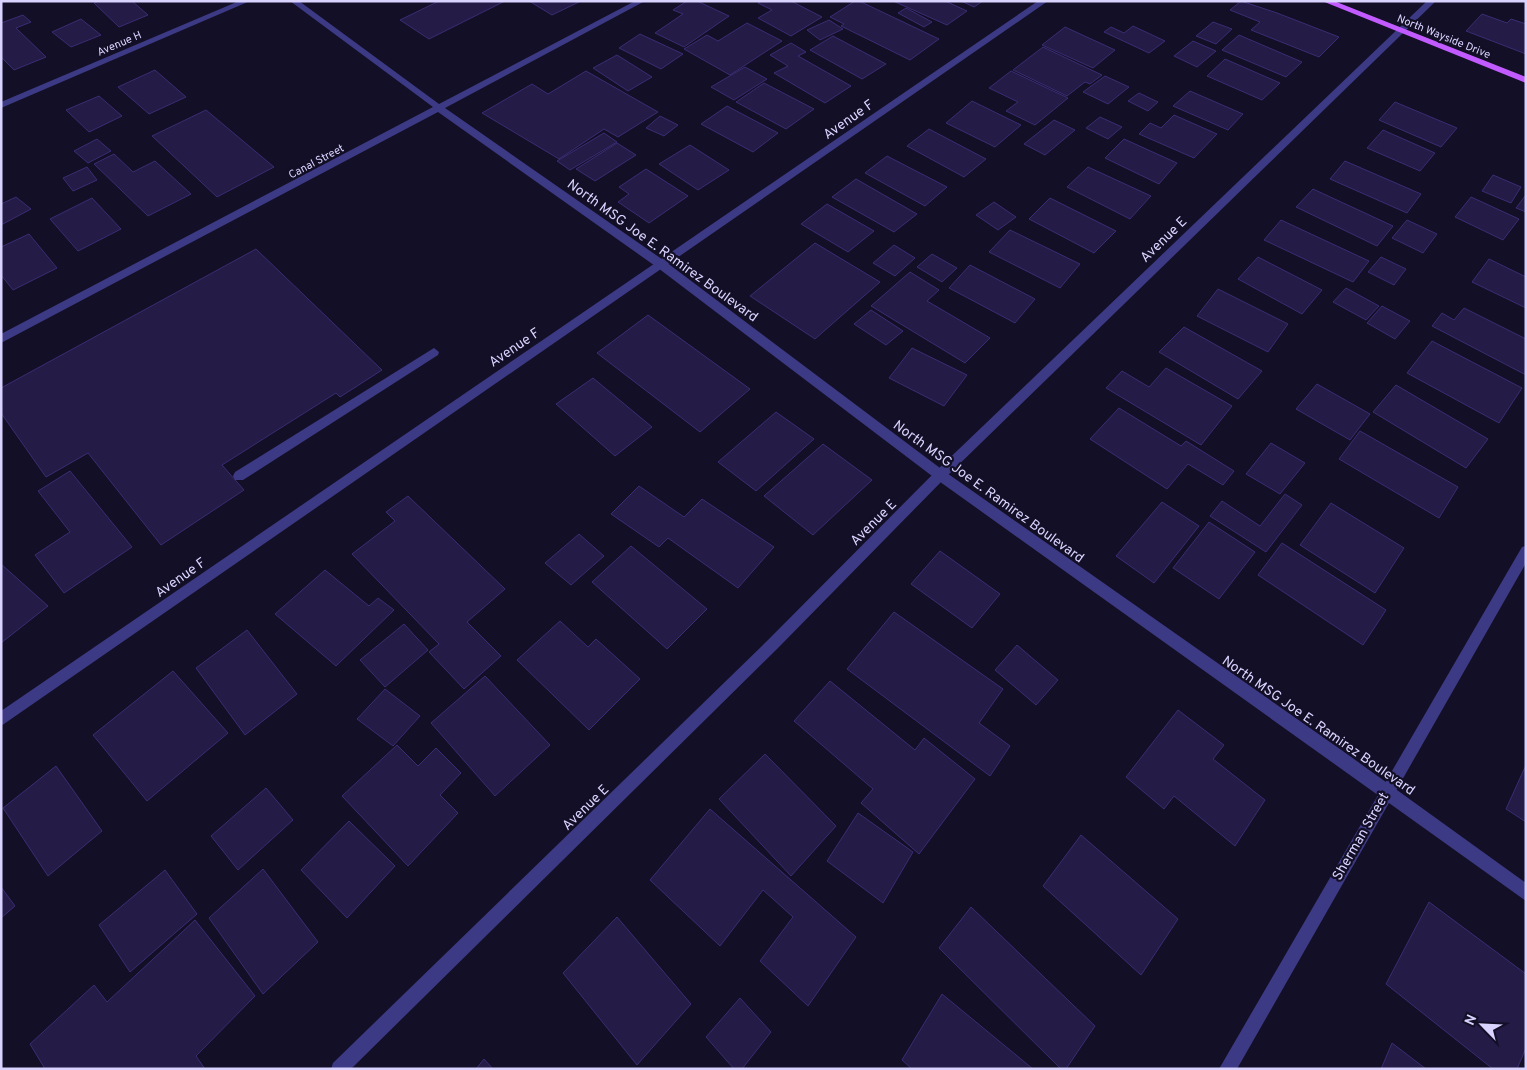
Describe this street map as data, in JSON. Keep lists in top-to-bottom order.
{
  "streets": {
    "main road": ["North Wayside Drive"],
    "street": [
      "Avenue H",
      "Avenue F",
      "Canal Street",
      "Avenue E",
      "North MSG Joe E. Ramirez Boulevard",
      "Sherman Street"
    ]
  },
  "crossings": [
    ["North Wayside Drive", "Avenue E"],
    ["Avenue F", "North MSG Joe E. Ramirez Boulevard"],
    ["Canal Street", "North MSG Joe E. Ramirez Boulevard"],
    ["Avenue E", "North MSG Joe E. Ramirez Boulevard"],
    ["North MSG Joe E. Ramirez Boulevard", "Sherman Street"]
  ],
  "north": "top left"
}
